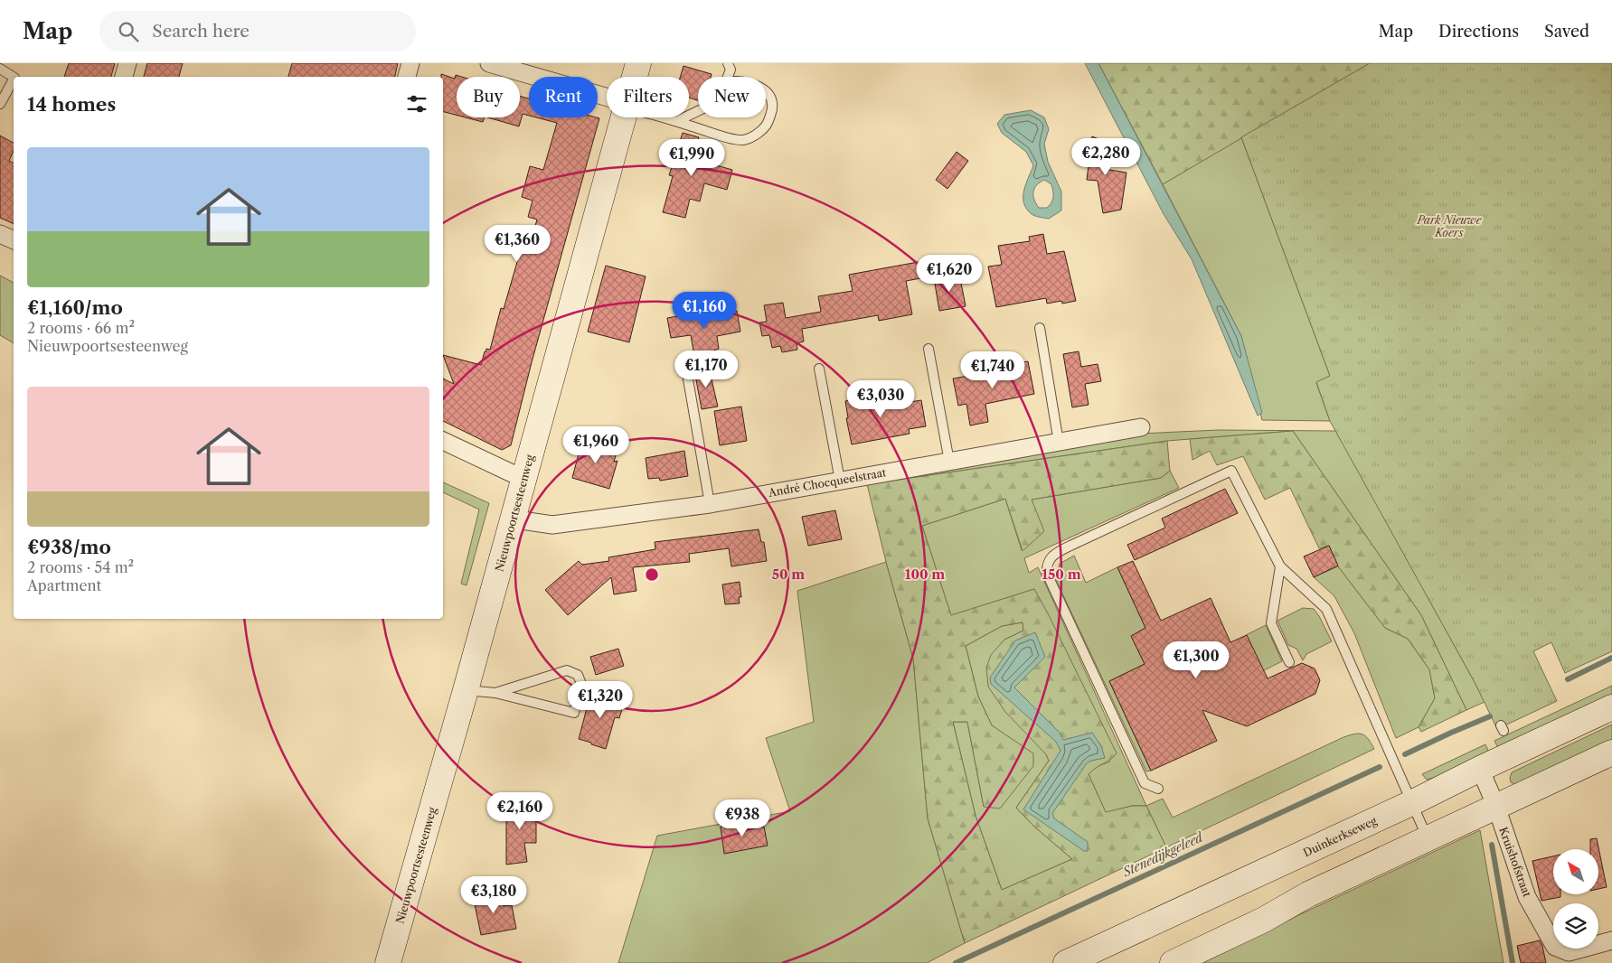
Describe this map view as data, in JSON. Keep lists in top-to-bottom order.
{
  "streets": {
    "main road": ["Nieuwpoortsesteenweg", "Duinkerkseweg"],
    "street": ["André Chocqueelstraat", "Kruishofstraat"]
  },
  "crossings": [
    ["André Chocqueelstraat", "Nieuwpoortsesteenweg"],
    ["Duinkerkseweg", "Kruishofstraat"]
  ],
  "water": ["Stenedijkgeleed"],
  "parks": ["Park Nieuwe Koers"],
  "north": "top left",
  "page": {
    "header": "Map",
    "search": "Search here",
    "nav": ["Map", "Directions", "Saved"],
    "chip": [
      "Buy",
      "Rent",
      "Filters",
      "New"
    ],
    "heading": "14 homes",
    "list": [
      {
        "name": "€1,160/mo",
        "note": "2 rooms · 66 m² · Nieuwpoortsesteenweg"
      },
      {
        "name": "€938/mo",
        "note": "2 rooms · 54 m² · Apartment"
      }
    ],
    "price": [
      "€2,280",
      "€1,990",
      "€1,360",
      "€1,620",
      "€1,160",
      "€1,170",
      "€1,740",
      "€3,030",
      "€1,960",
      "€1,300",
      "€1,320",
      "€2,160",
      "€938",
      "€3,180"
    ]
  },
  "rings": ["50 m", "100 m", "150 m"]
}
